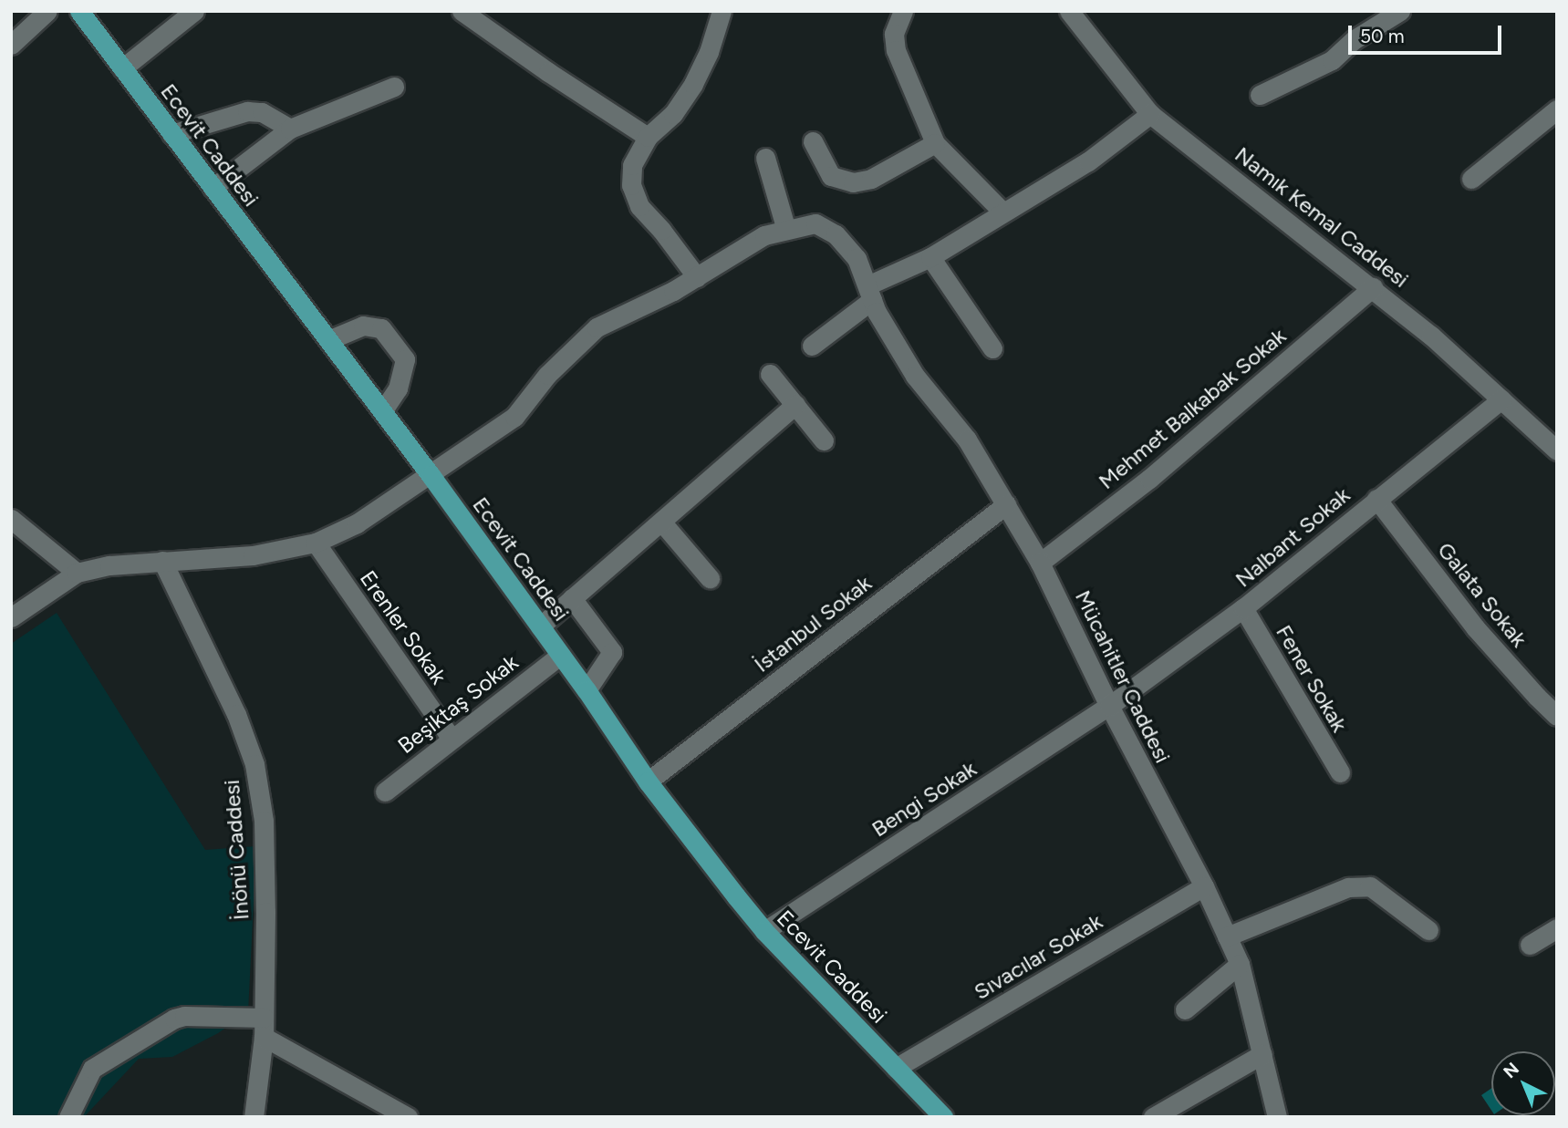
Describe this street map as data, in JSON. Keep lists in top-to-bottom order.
{
  "streets": {
    "main road": ["Ecevit Caddesi"],
    "street": [
      "Namık Kemal Caddesi",
      "Mehmet Balkabak Sokak",
      "Nalbant Sokak",
      "Galata Sokak",
      "İstanbul Sokak",
      "Erenler Sokak",
      "Mücahitler Caddesi",
      "Fener Sokak",
      "Beşiktaş Sokak",
      "Bengi Sokak",
      "İnönü Caddesi",
      "Sıvacılar Sokak"
    ]
  },
  "crossings": [
    ["Ecevit Caddesi", "İstanbul Sokak"],
    ["Ecevit Caddesi", "Mücahitler Caddesi"],
    ["Ecevit Caddesi", "Beşiktaş Sokak"],
    ["Ecevit Caddesi", "Bengi Sokak"],
    ["Ecevit Caddesi", "Sıvacılar Sokak"],
    ["Namık Kemal Caddesi", "Mehmet Balkabak Sokak"],
    ["Namık Kemal Caddesi", "Nalbant Sokak"],
    ["Mehmet Balkabak Sokak", "Mücahitler Caddesi"],
    ["Nalbant Sokak", "Galata Sokak"],
    ["Nalbant Sokak", "Mücahitler Caddesi"],
    ["Nalbant Sokak", "Fener Sokak"],
    ["Nalbant Sokak", "Bengi Sokak"],
    ["İstanbul Sokak", "Mücahitler Caddesi"],
    ["Erenler Sokak", "Mücahitler Caddesi"],
    ["Erenler Sokak", "Beşiktaş Sokak"],
    ["Mücahitler Caddesi", "Bengi Sokak"],
    ["Mücahitler Caddesi", "İnönü Caddesi"],
    ["Mücahitler Caddesi", "Sıvacılar Sokak"]
  ],
  "scale_bar": "50 m",
  "north": "top left"
}
